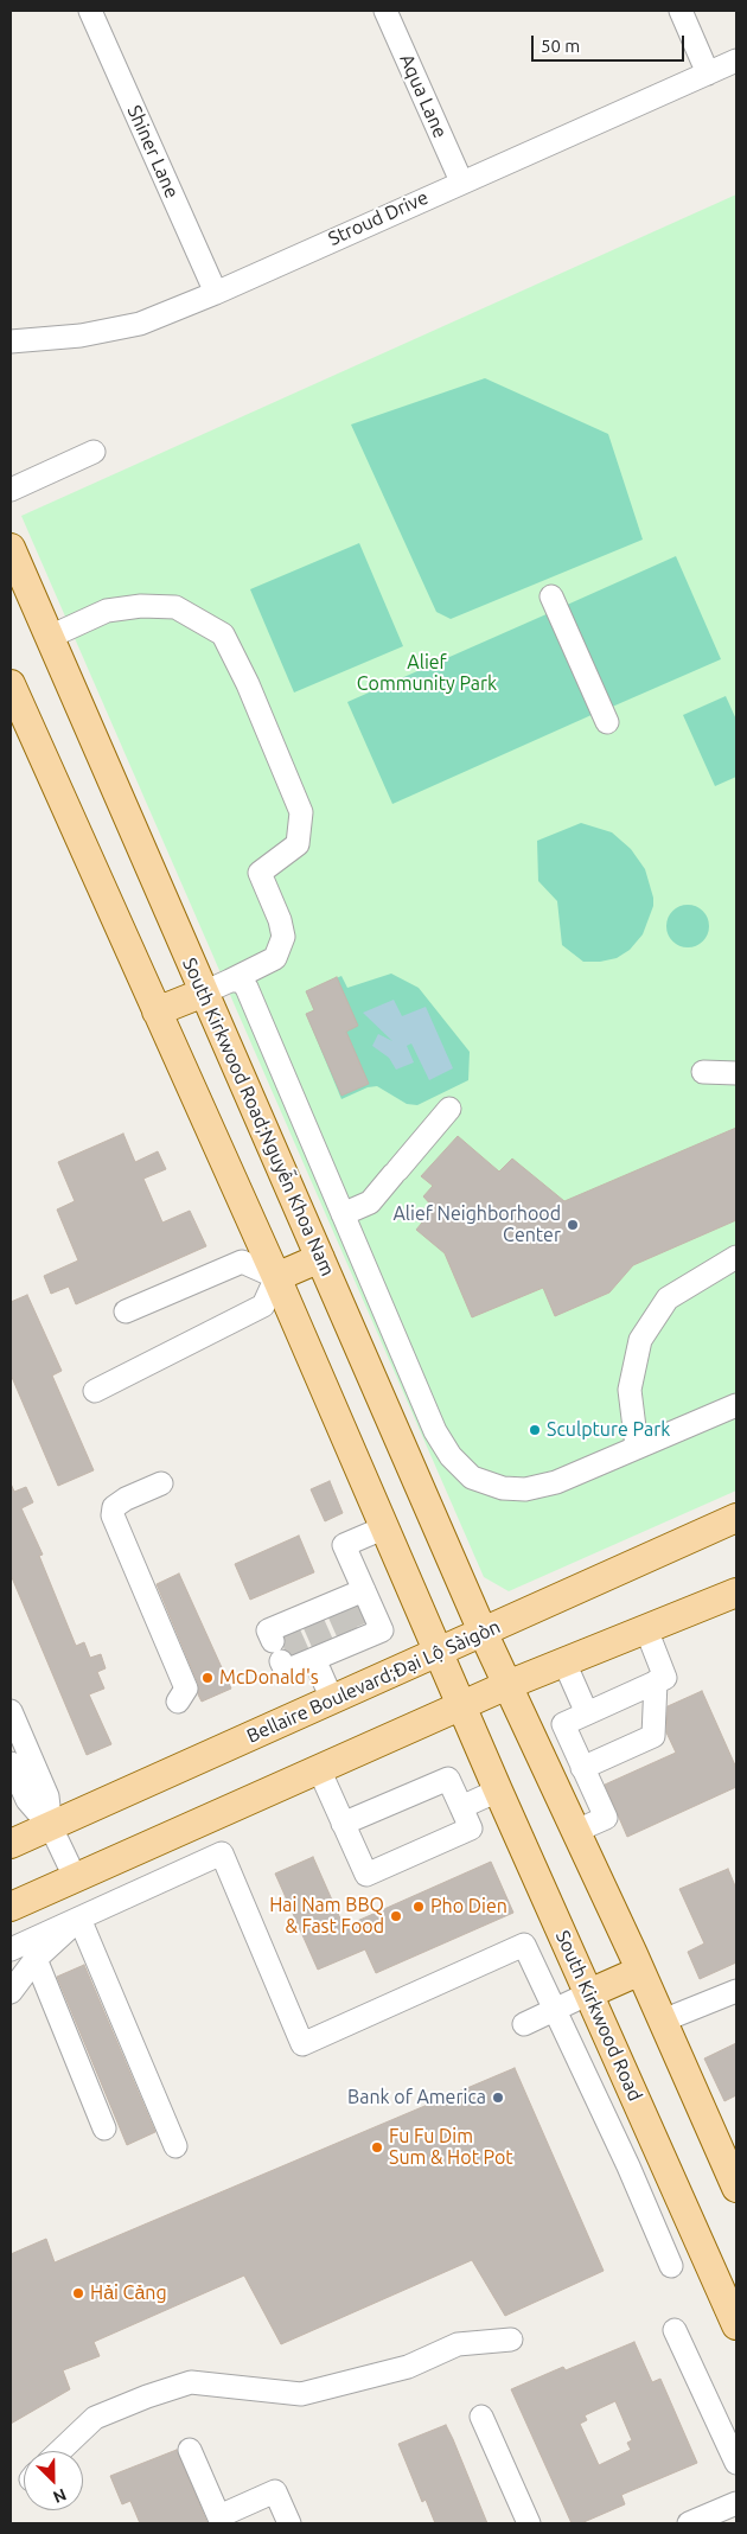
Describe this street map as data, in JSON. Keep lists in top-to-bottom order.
{
  "streets": {
    "main road": ["South Kirkwood Road;Nguyễn Khoa Nam", "Bellaire Boulevard;Đại Lộ Sàigòn", "South Kirkwood Road"],
    "street": ["Aqua Lane", "Shiner Lane", "Stroud Drive"]
  },
  "crossings": [
    ["Aqua Lane", "Stroud Drive"],
    ["Shiner Lane", "Stroud Drive"],
    ["South Kirkwood Road;Nguyễn Khoa Nam", "Bellaire Boulevard;Đại Lộ Sàigòn"]
  ],
  "parks": ["Alief Community Park"],
  "places": [
    "Alief Neighborhood Center",
    "Sculpture Park",
    "McDonald's",
    "Pho Dien",
    "Hai Nam BBQ & Fast Food",
    "Bank of America",
    "Fu Fu Dim Sum & Hot Pot",
    "Hải Cảng"
  ],
  "scale_bar": "50 m",
  "north": "bottom right"
}
